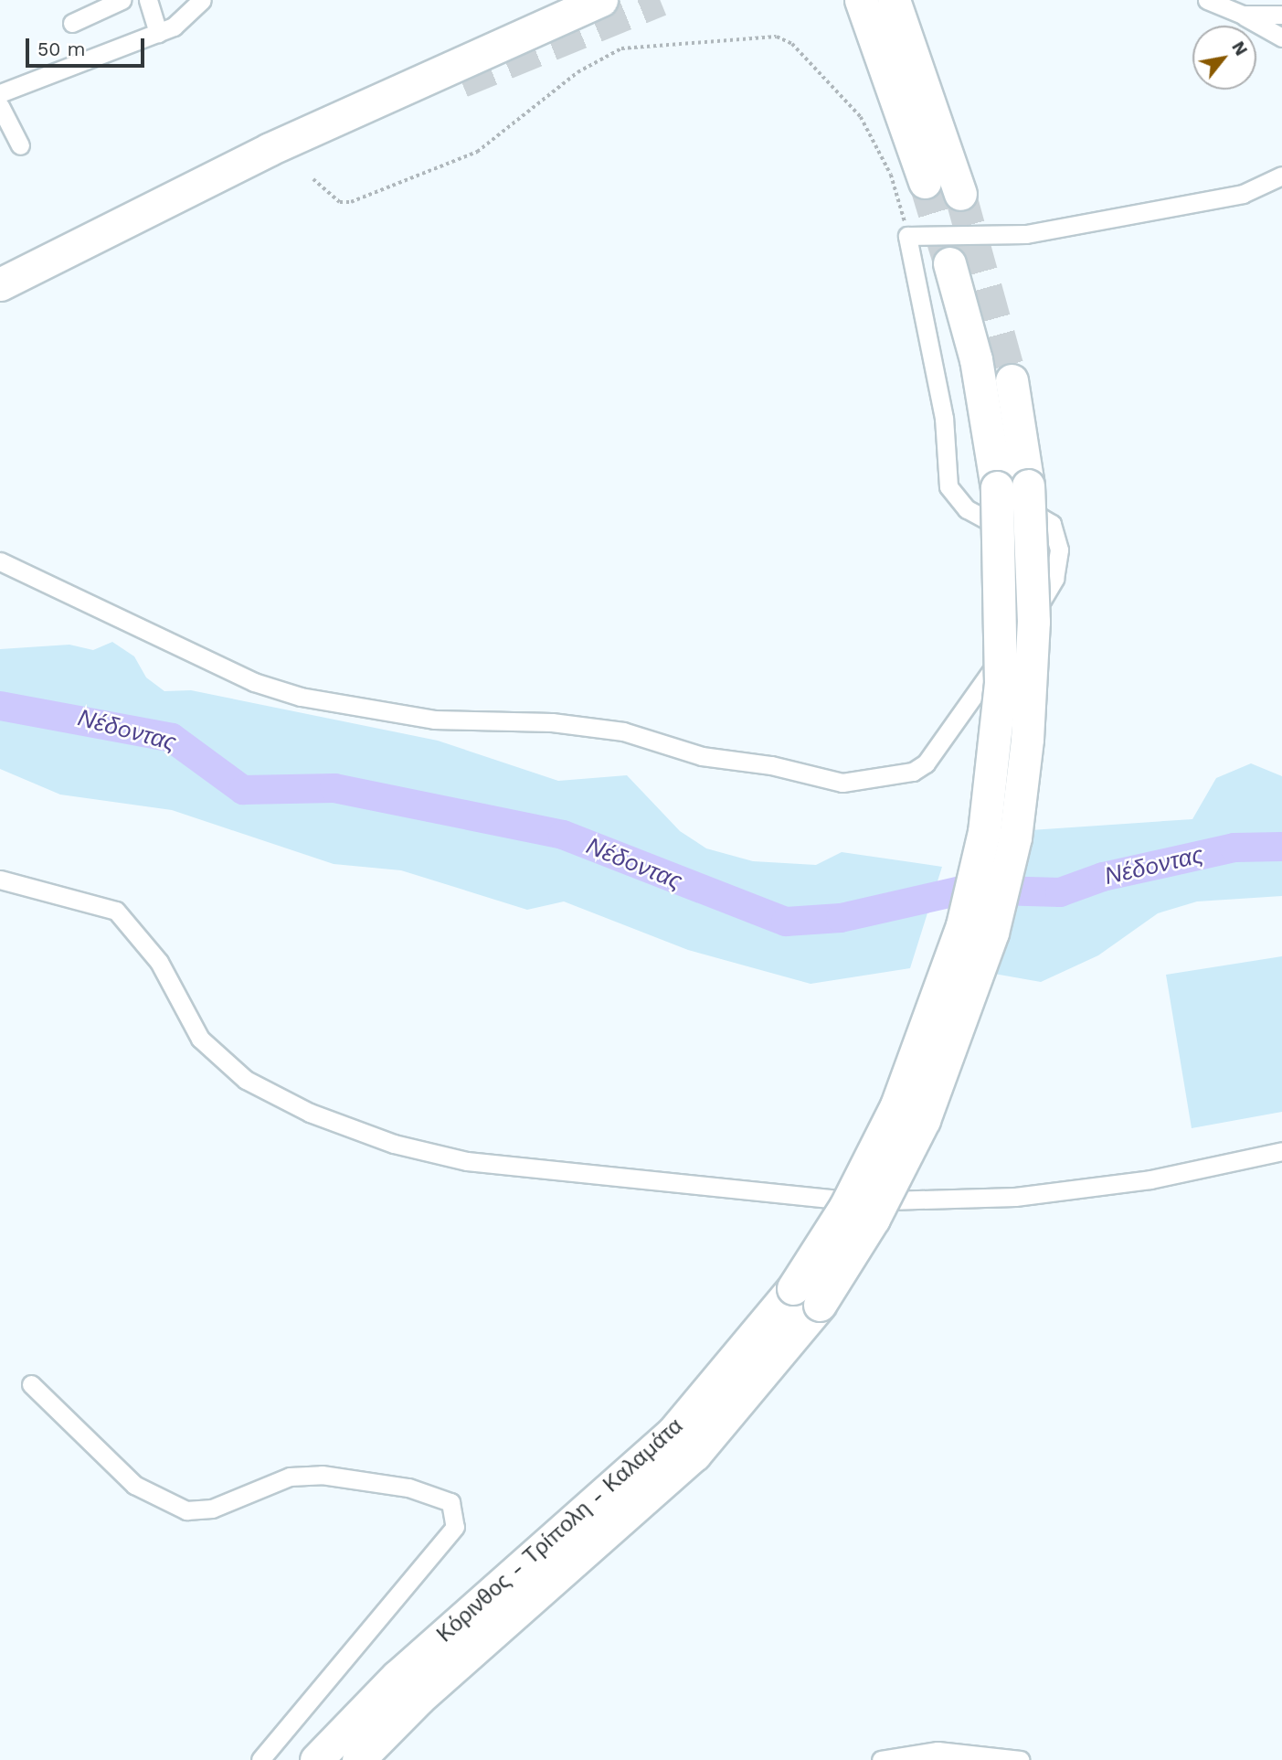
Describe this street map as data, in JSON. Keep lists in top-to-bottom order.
{
  "streets": {
    "highway": ["Κόρινθος - Τρίπολη - Καλαμάτα"]
  },
  "water": ["Νέδoντας"],
  "scale_bar": "50 m",
  "north": "top right"
}
